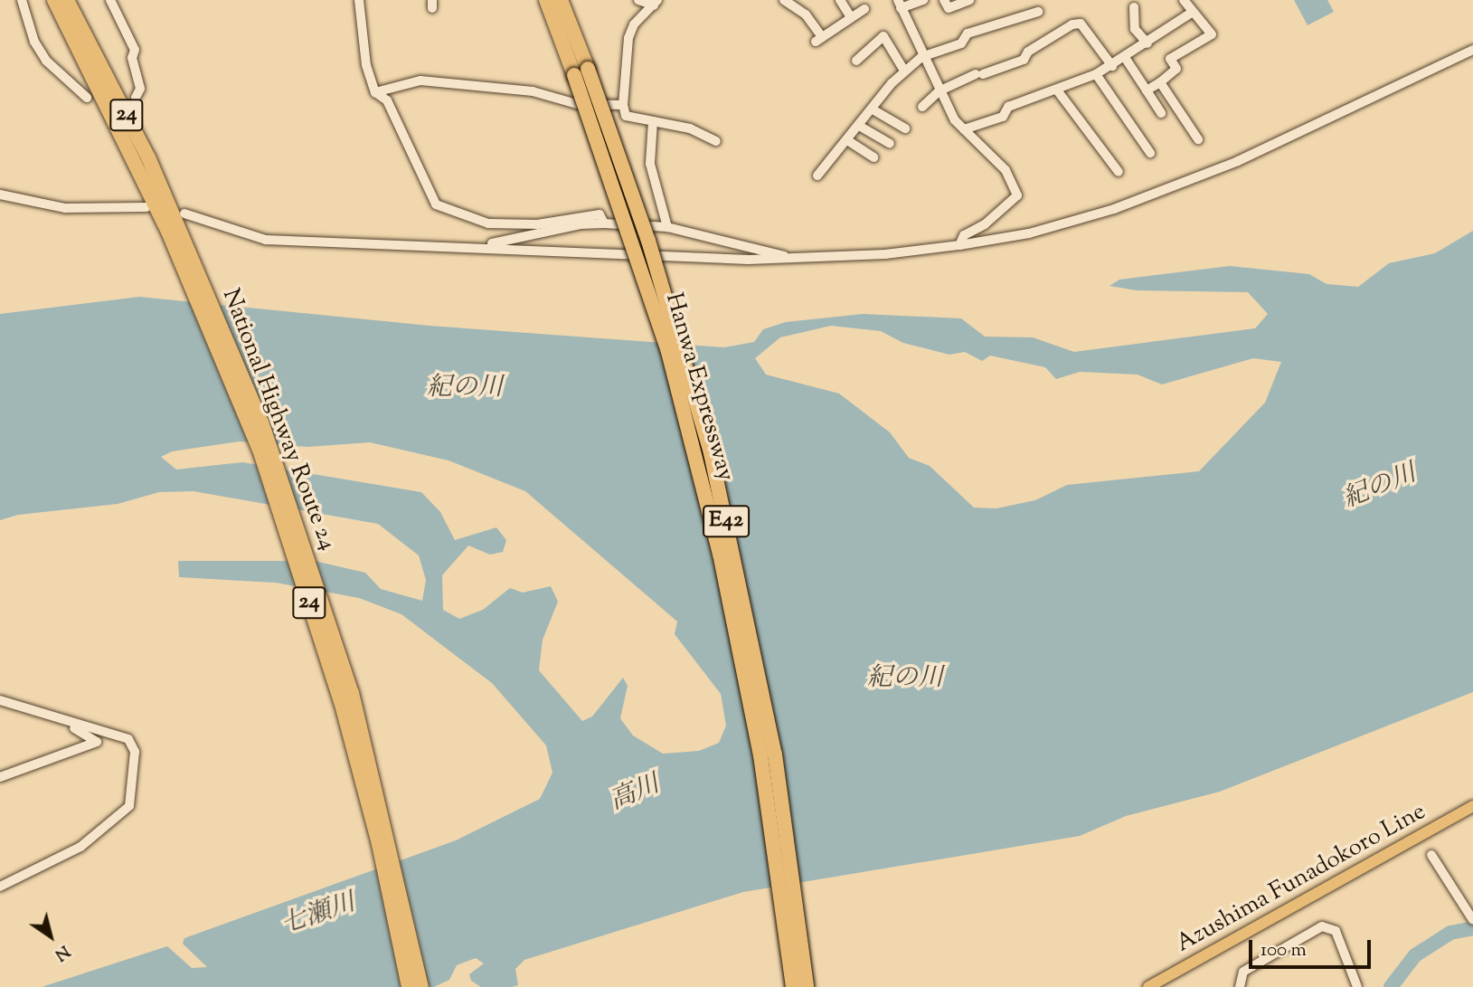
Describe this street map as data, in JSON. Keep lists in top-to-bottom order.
{
  "streets": {
    "highway": [
      "24",
      "Hanwa Expressway",
      "National Highway Route 24",
      "E42"
    ],
    "main road": ["Azushima Funadokoro Line"]
  },
  "water": ["紀の川", "高川", "七瀬川"],
  "scale_bar": "100 m",
  "north": "bottom right"
}
